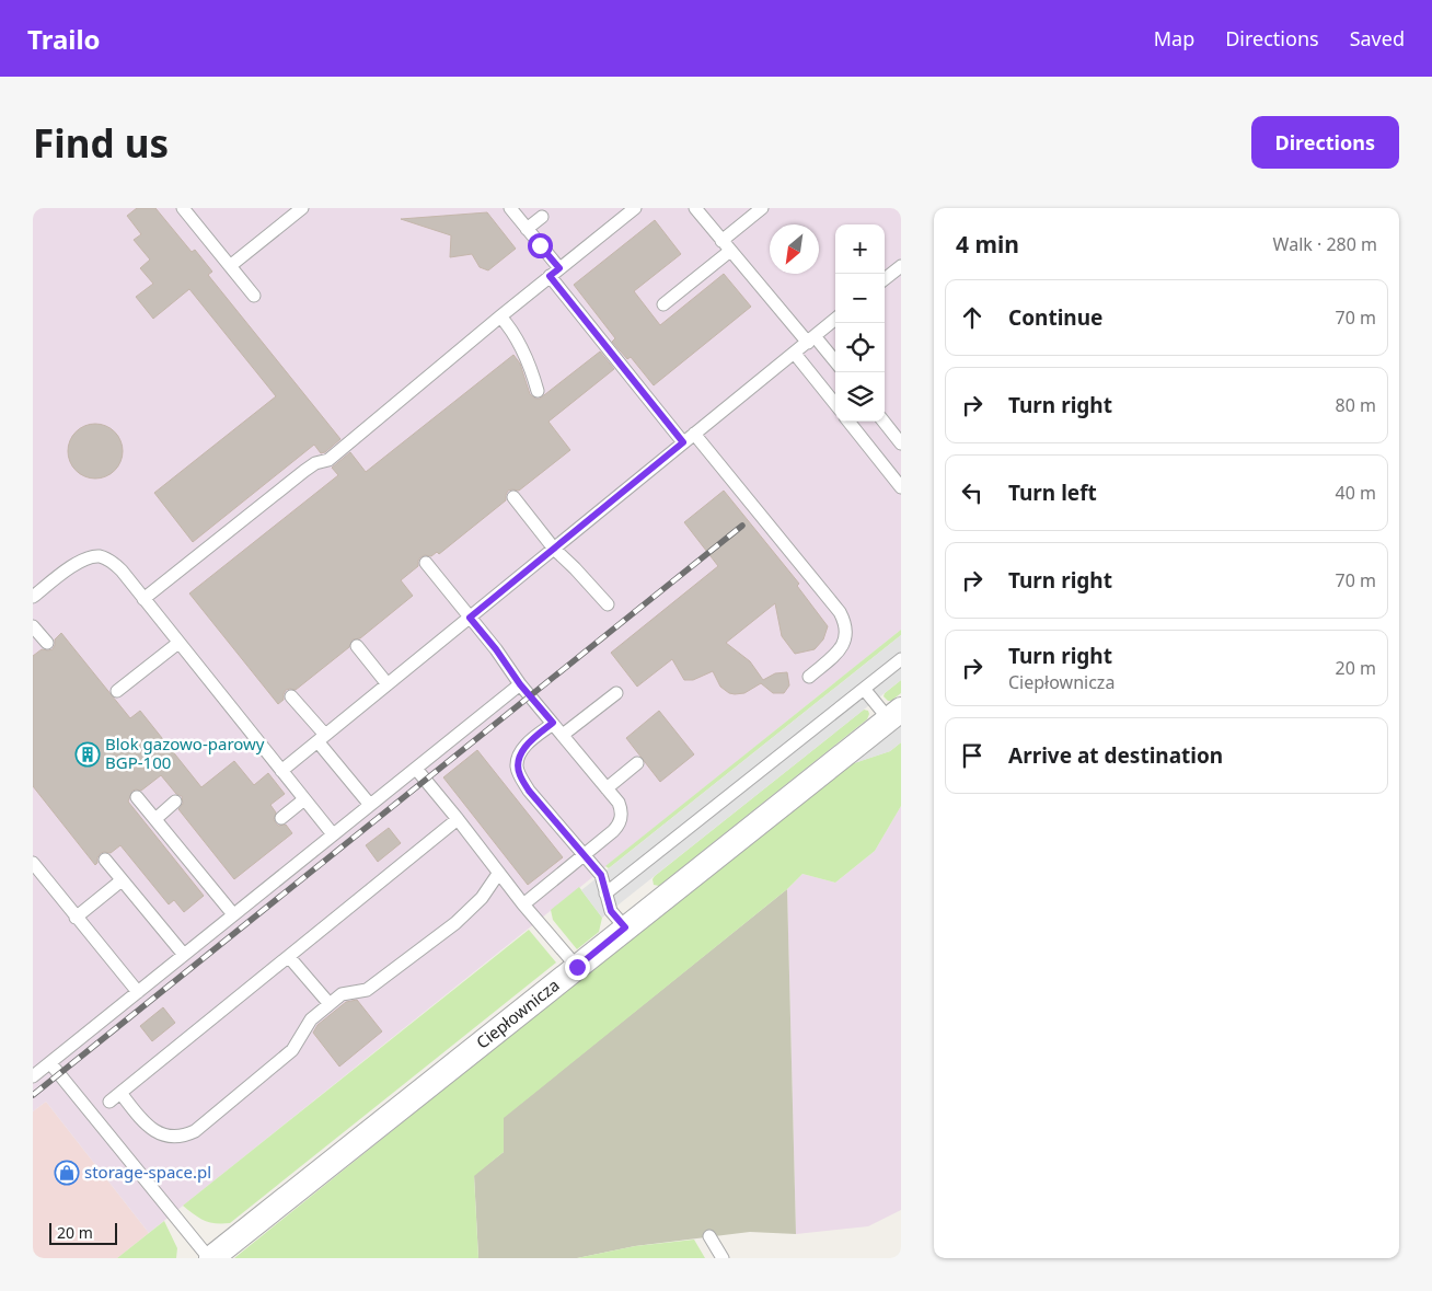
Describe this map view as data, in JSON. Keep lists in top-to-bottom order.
{
  "streets": {
    "street": ["Ciepłownicza"]
  },
  "places": {
    "building": ["Blok gazowo-parowy BGP-100"],
    "shop": ["storage-space.pl"]
  },
  "scale_bar": "20 m",
  "north": "bottom left",
  "page": {
    "header": "Trailo",
    "nav": ["Map", "Directions", "Saved"],
    "buttons": "Directions",
    "title": "Find us",
    "heading": ["4 min", "Walk · 280 m"],
    "map_buttons": ["+", "−"],
    "list": [
      ["Continue", "70 m"],
      ["Turn right", "80 m"],
      ["Turn left", "40 m"],
      ["Turn right", "70 m"],
      ["Turn right", "Ciepłownicza", "20 m"],
      "Arrive at destination"
    ],
    "scale": "20 m"
  }
}
